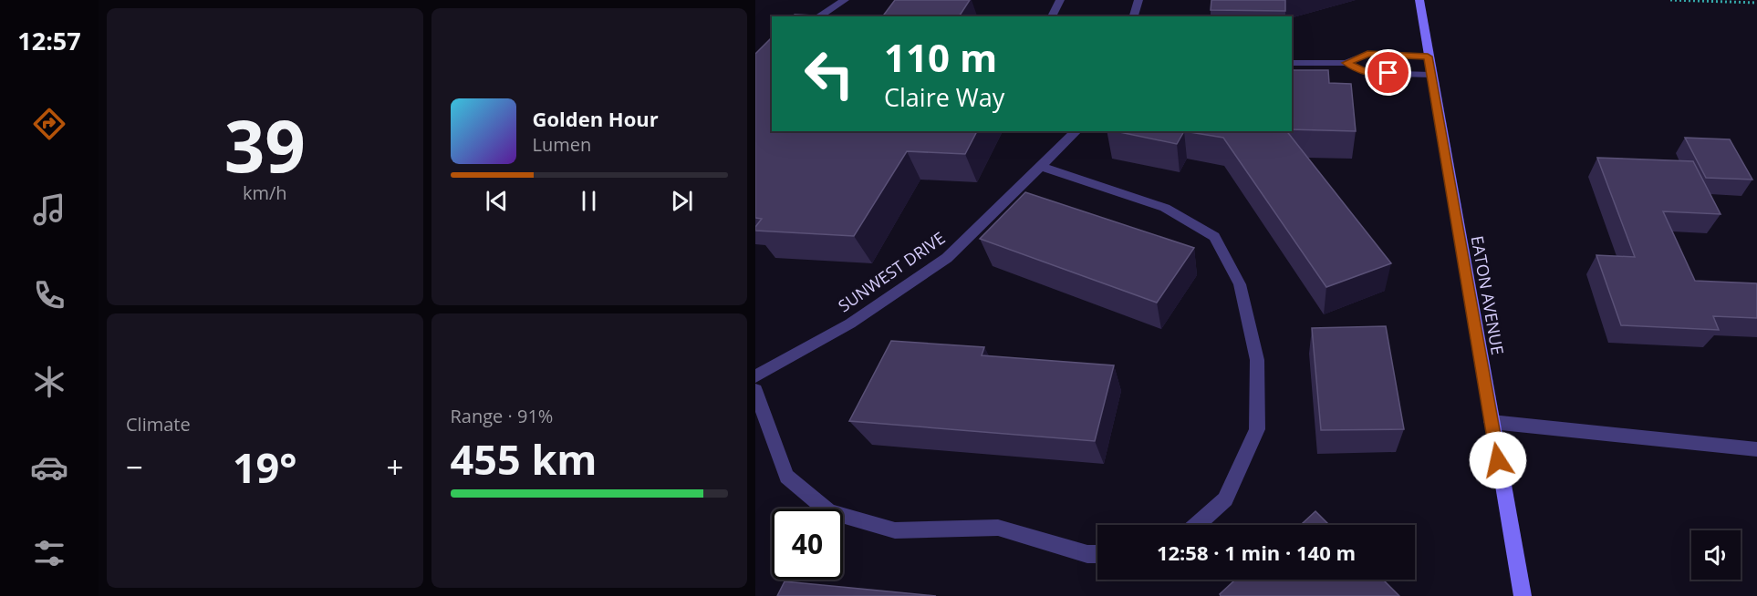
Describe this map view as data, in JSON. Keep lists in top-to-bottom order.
{
  "streets": {
    "street": ["SUNWEST DRIVE", "EATON AVENUE"]
  },
  "page": {
    "tabs": "12:57",
    "tile": [
      ["39", "km/h"],
      "Climate",
      ["Range · 91%", "455 km"]
    ],
    "turn": ["110 m", "Claire Way"],
    "song": ["Golden Hour", "Lumen"],
    "heat": ["−", "19°", "+"],
    "limit": "40",
    "trip": "12:58 · 1 min · 140 m"
  }
}
